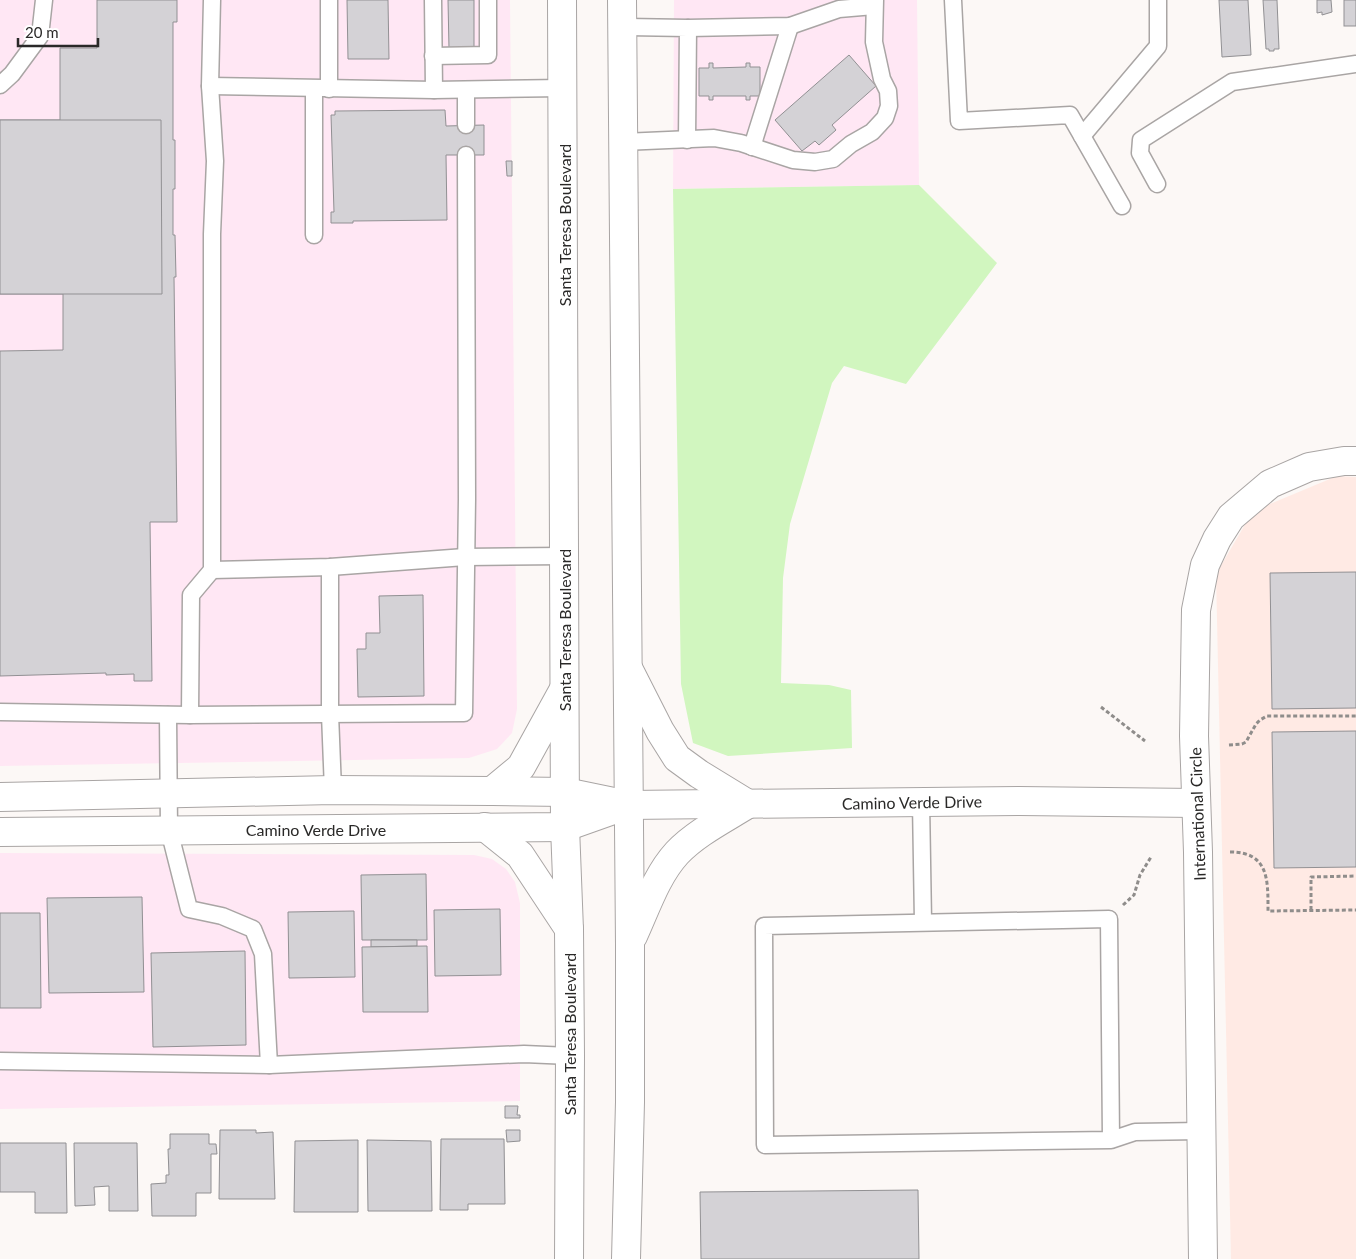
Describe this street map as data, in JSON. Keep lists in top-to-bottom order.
{
  "streets": {
    "main road": ["Santa Teresa Boulevard", "Camino Verde Drive", "International Circle"]
  },
  "crossings": [
    ["Santa Teresa Boulevard", "Camino Verde Drive"],
    ["Camino Verde Drive", "International Circle"]
  ],
  "scale_bar": "20 m"
}
